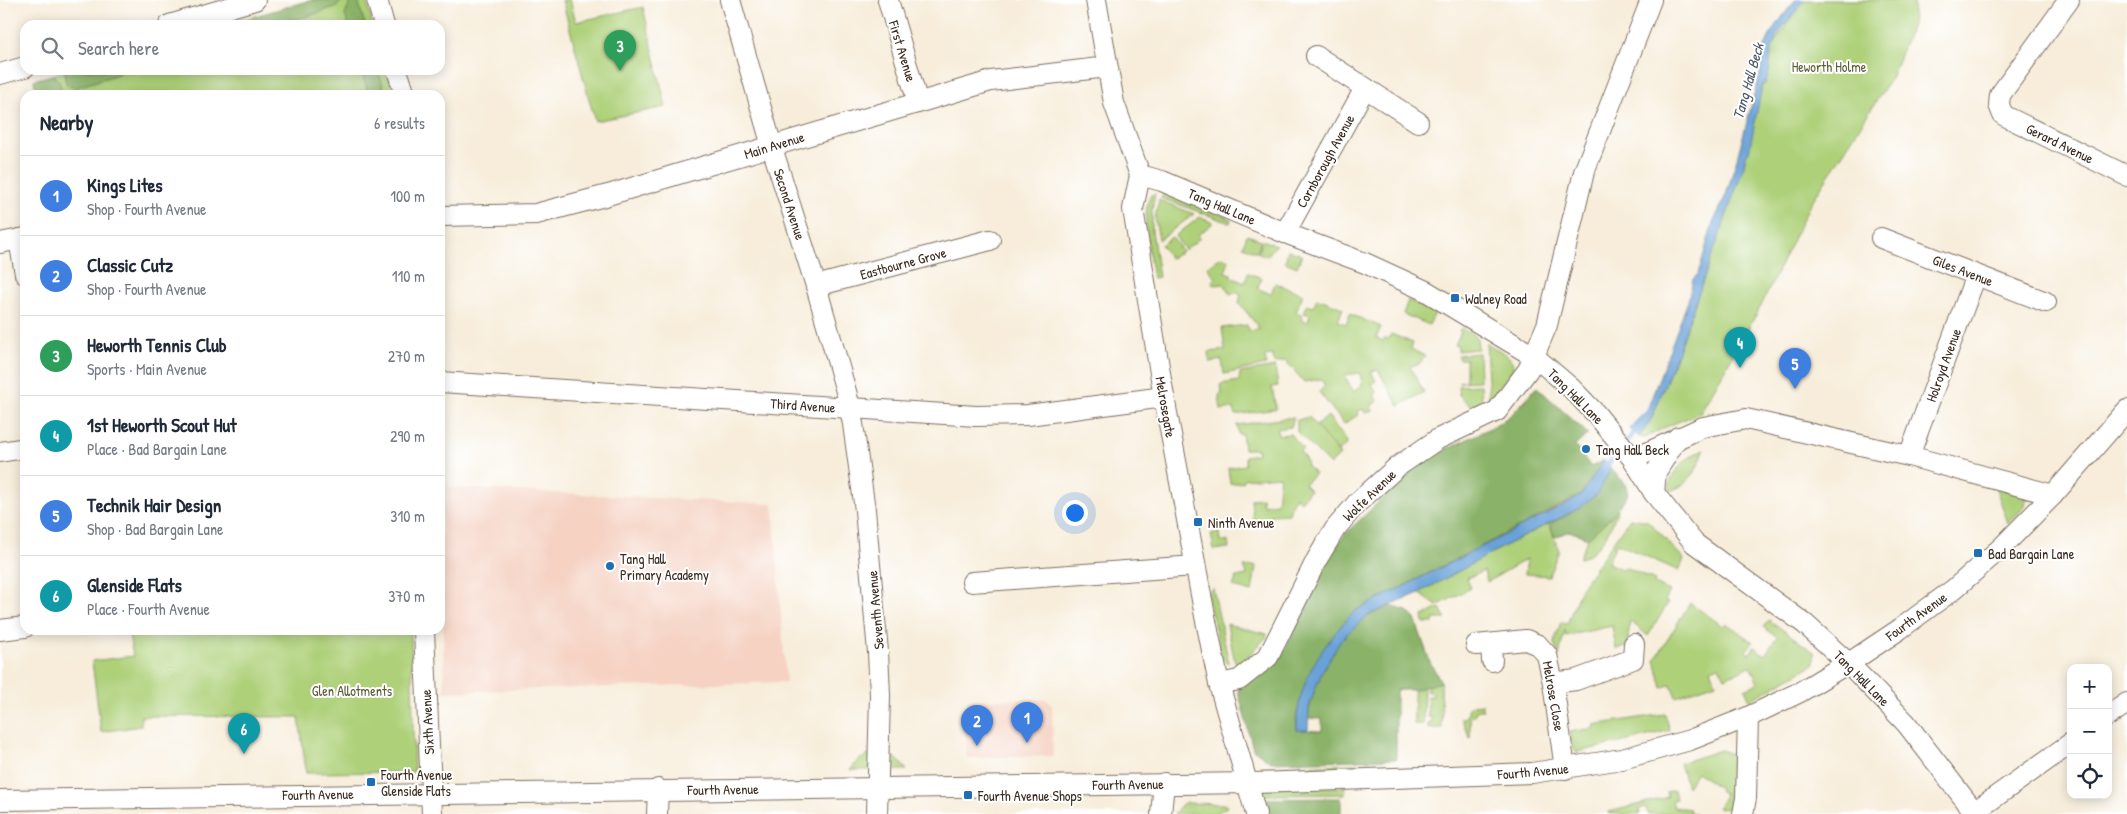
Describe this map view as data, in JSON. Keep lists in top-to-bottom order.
{
  "streets": {
    "street": [
      "First Avenue",
      "Gerard Avenue",
      "Main Avenue",
      "Cornborough Avenue",
      "Second Avenue",
      "Tang Hall Lane",
      "Eastbourne Grove",
      "Giles Avenue",
      "Holroyd Avenue",
      "Third Avenue",
      "Melrosegate",
      "Wolfe Avenue",
      "Seventh Avenue",
      "Fourth Avenue",
      "Melrose Close",
      "Sixth Avenue"
    ]
  },
  "crossings": [
    ["First Avenue", "Main Avenue"],
    ["Main Avenue", "Second Avenue"],
    ["Cornborough Avenue", "Tang Hall Lane"],
    ["Second Avenue", "Eastbourne Grove"],
    ["Second Avenue", "Third Avenue"],
    ["Second Avenue", "Seventh Avenue"],
    ["Tang Hall Lane", "Melrosegate"],
    ["Tang Hall Lane", "Wolfe Avenue"],
    ["Tang Hall Lane", "Fourth Avenue"],
    ["Giles Avenue", "Holroyd Avenue"],
    ["Third Avenue", "Melrosegate"],
    ["Third Avenue", "Seventh Avenue"],
    ["Melrosegate", "Wolfe Avenue"],
    ["Melrosegate", "Fourth Avenue"],
    ["Seventh Avenue", "Fourth Avenue"],
    ["Fourth Avenue", "Melrose Close"],
    ["Fourth Avenue", "Sixth Avenue"]
  ],
  "water": ["Tang Hall Beck"],
  "parks": ["Heworth Holme", "Glen Allotments"],
  "places": {
    "transit": [
      "Walney Road",
      "Ninth Avenue",
      "Bad Bargain Lane",
      "Fourth Avenue Glenside Flats",
      "Fourth Avenue Shops"
    ],
    "other": ["Tang Hall Beck", "Tang Hall Primary Academy"]
  },
  "page": {
    "search": "Search here",
    "pins": [
      "3",
      "4",
      "5",
      "1",
      "2",
      "6"
    ],
    "heading": ["Nearby", "6 results"],
    "list": [
      {
        "mark": "1",
        "name": "Kings Lites",
        "note": "Shop · Fourth Avenue",
        "value": "100 m"
      },
      {
        "mark": "2",
        "name": "Classic Cutz",
        "note": "Shop · Fourth Avenue",
        "value": "110 m"
      },
      {
        "mark": "3",
        "name": "Heworth Tennis Club",
        "note": "Sports · Main Avenue",
        "value": "270 m"
      },
      {
        "mark": "4",
        "name": "1st Heworth Scout Hut",
        "note": "Place · Bad Bargain Lane",
        "value": "290 m"
      },
      {
        "mark": "5",
        "name": "Technik Hair Design",
        "note": "Shop · Bad Bargain Lane",
        "value": "310 m"
      },
      {
        "mark": "6",
        "name": "Glenside Flats",
        "note": "Place · Fourth Avenue",
        "value": "370 m"
      }
    ],
    "map_buttons": ["+", "−"]
  }
}
